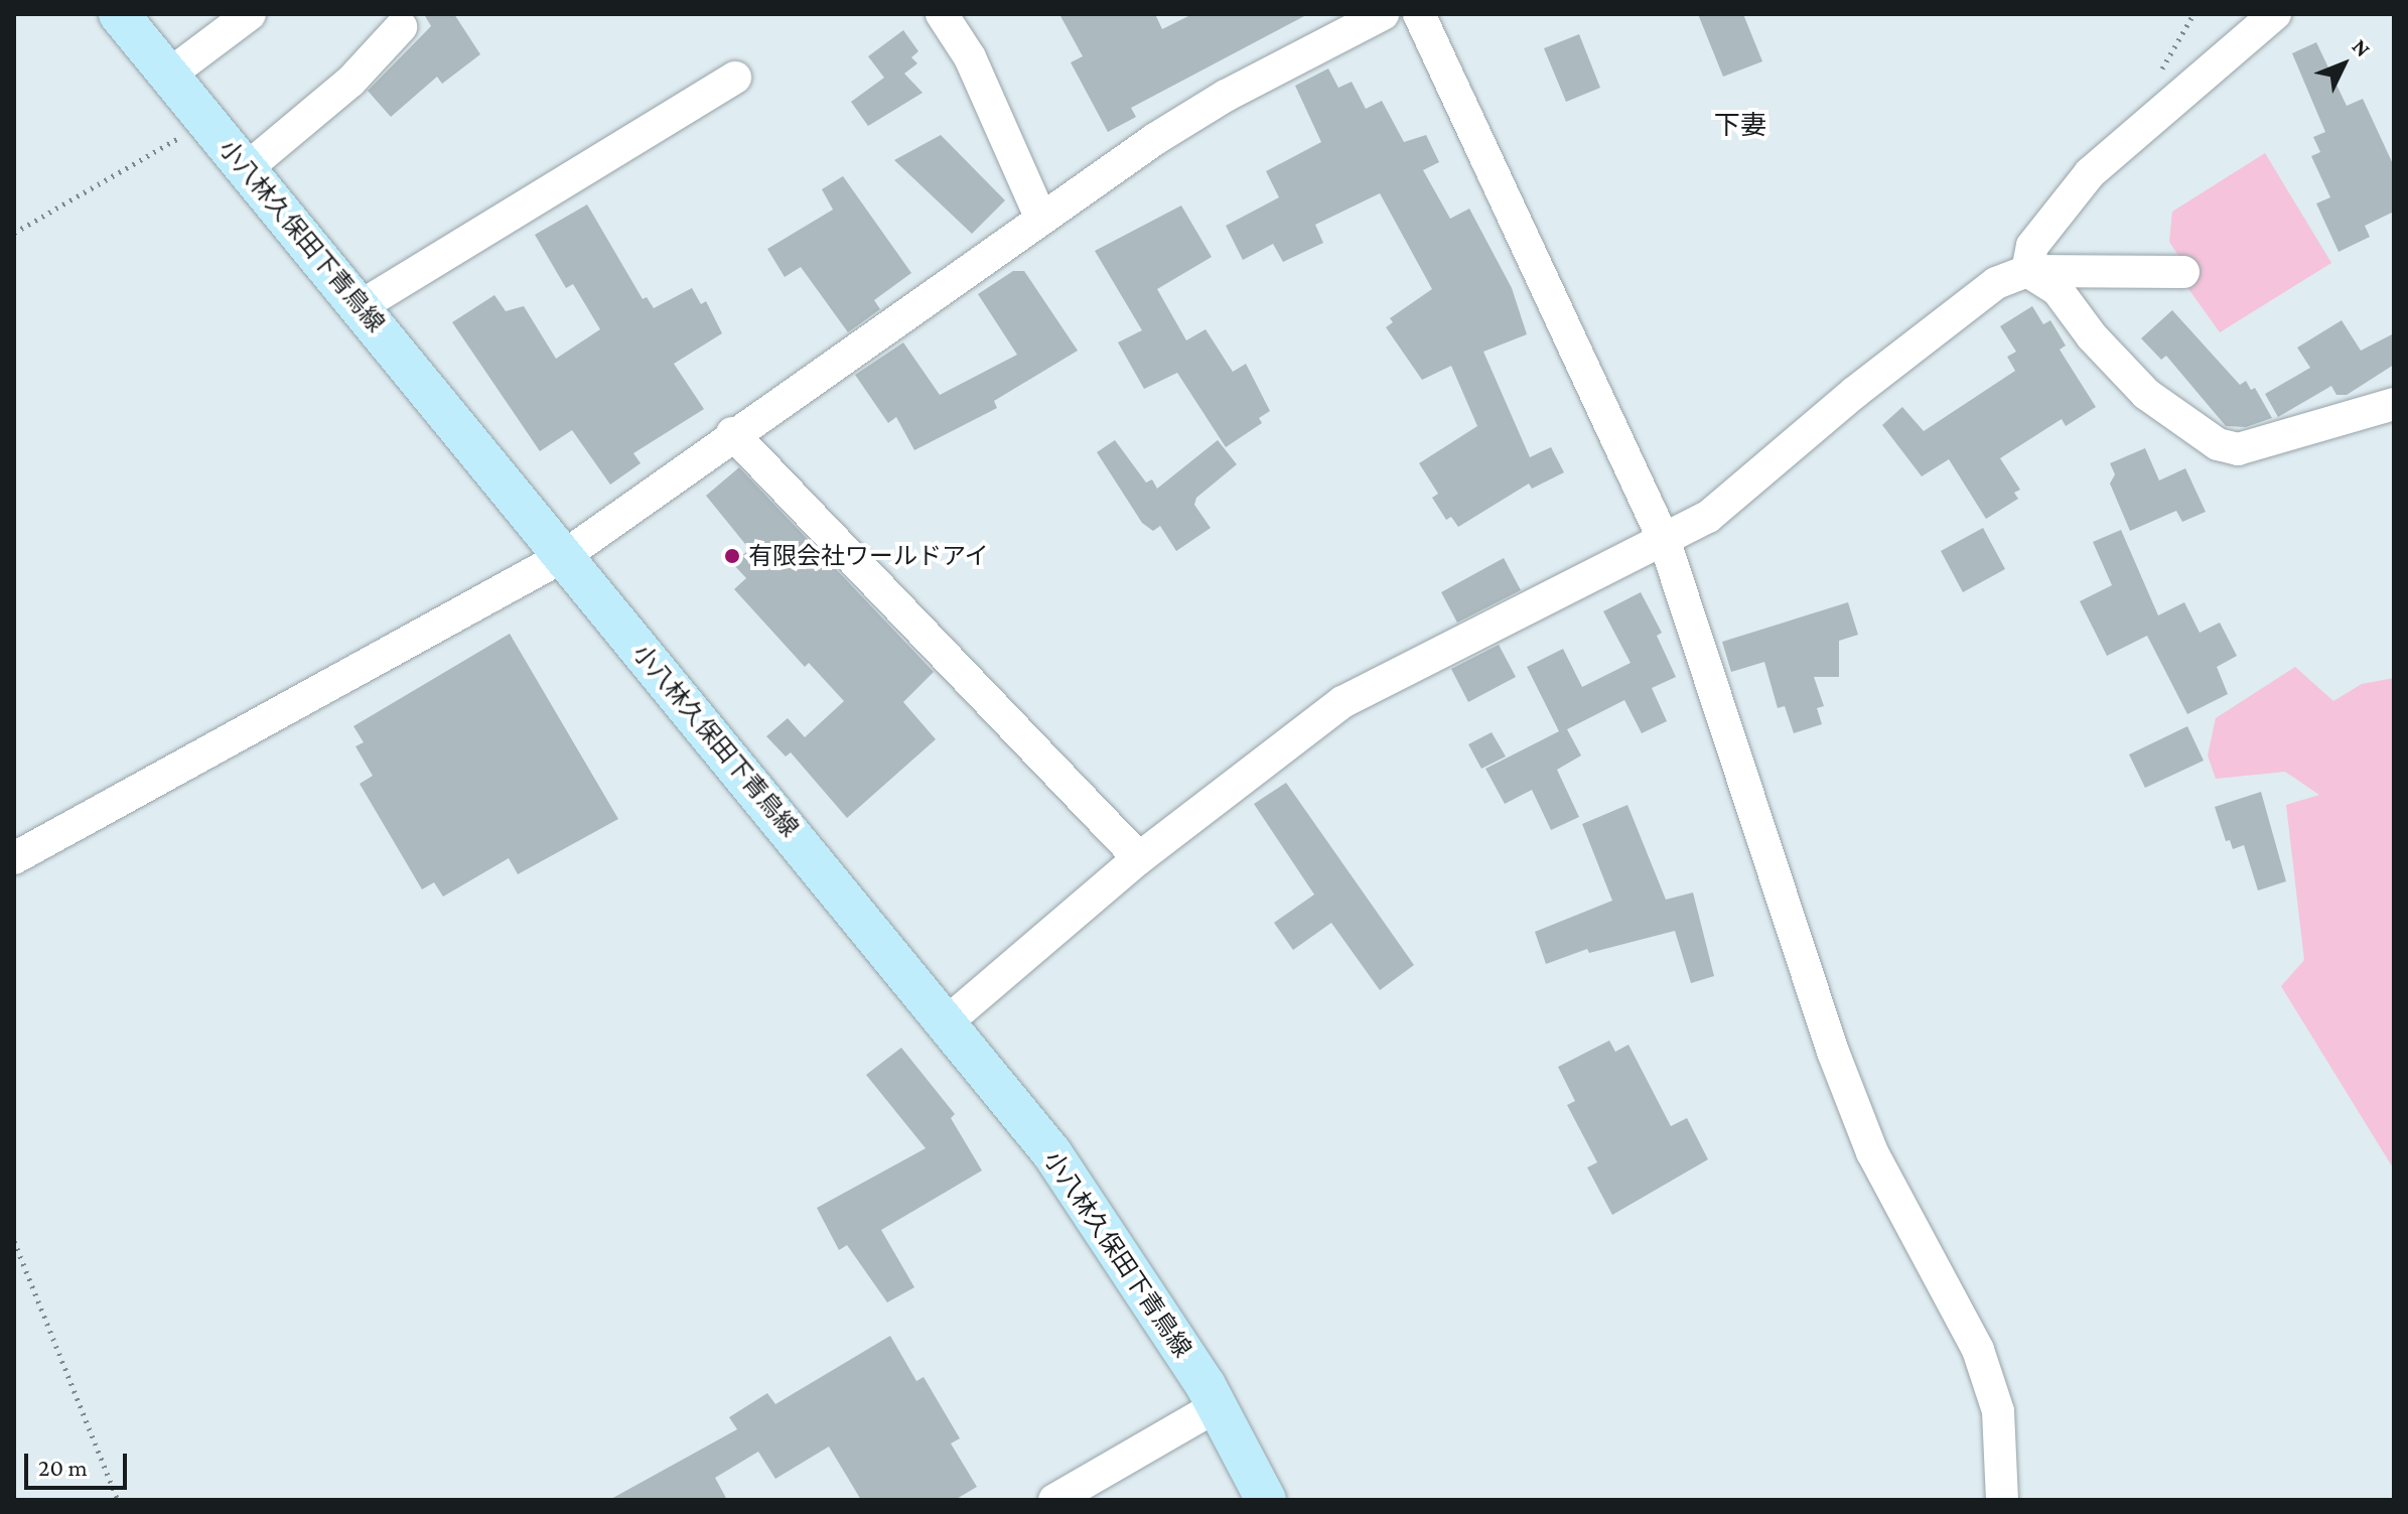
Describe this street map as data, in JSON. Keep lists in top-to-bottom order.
{
  "streets": {
    "main road": ["小八林久保田下青鳥線"]
  },
  "districts": ["下妻"],
  "places": ["有限会社ワールドアイ"],
  "scale_bar": "20 m",
  "north": "top right"
}
